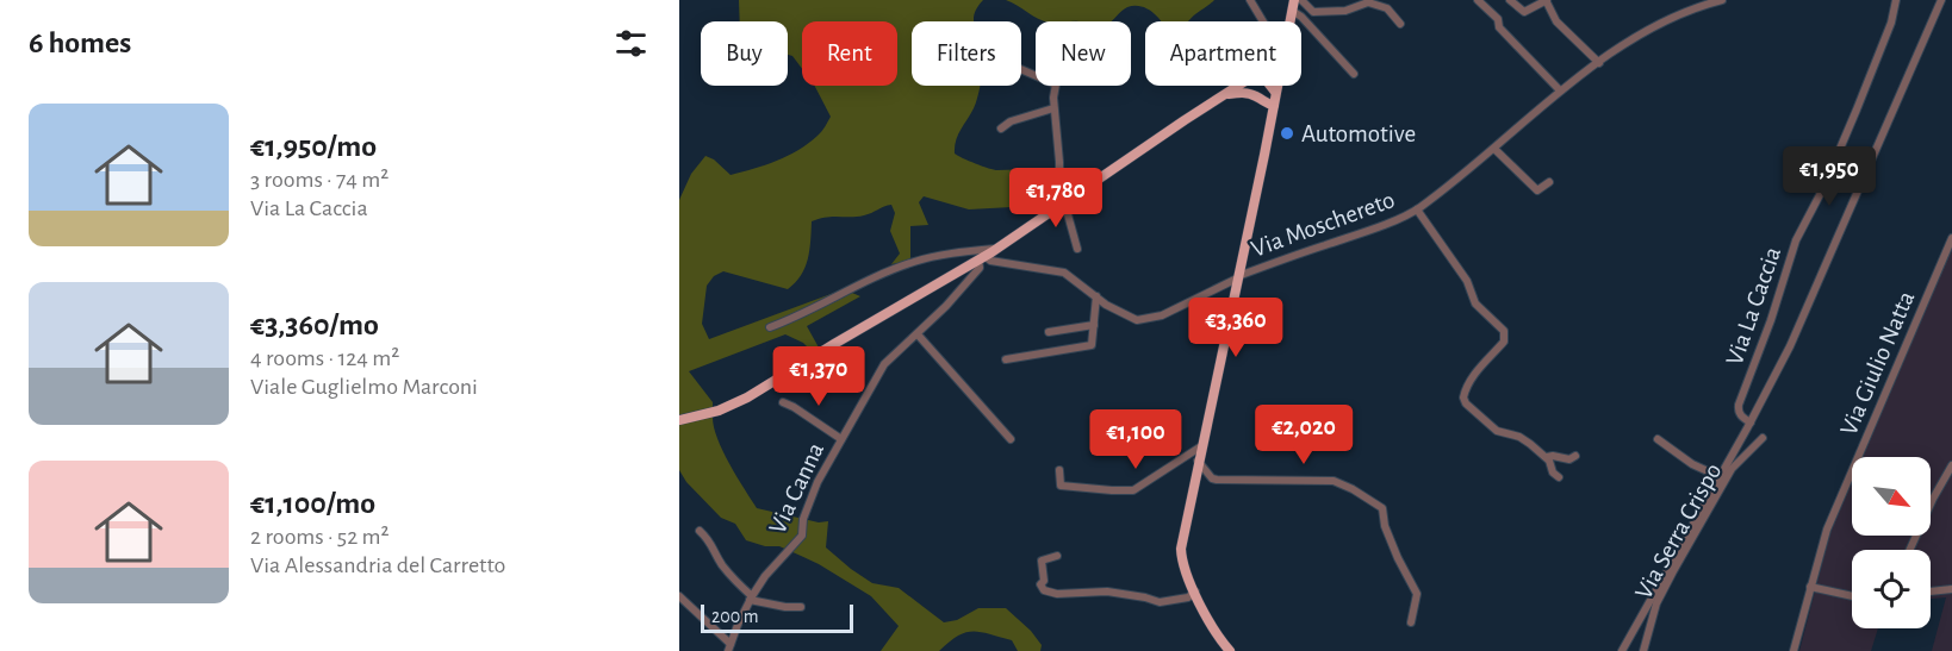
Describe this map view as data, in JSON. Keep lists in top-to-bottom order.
{
  "streets": {
    "street": [
      "Via Moschereto",
      "Via La Caccia",
      "Via Giulio Natta",
      "Via Canna",
      "Via Serra Crispo"
    ]
  },
  "crossings": [
    ["Via Moschereto", "Via Canna"]
  ],
  "places": ["Automotive"],
  "scale_bar": "200 m",
  "north": "bottom right",
  "page": {
    "heading": "6 homes",
    "chip": [
      "Buy",
      "Rent",
      "Filters",
      "New",
      "Apartment"
    ],
    "list": [
      {
        "name": "€1,950/mo",
        "note": "3 rooms · 74 m² · Via La Caccia"
      },
      {
        "name": "€3,360/mo",
        "note": "4 rooms · 124 m² · Viale Guglielmo Marconi"
      },
      {
        "name": "€1,100/mo",
        "note": "2 rooms · 52 m² · Via Alessandria del Carretto"
      }
    ],
    "price": [
      "€1,950",
      "€1,780",
      "€3,360",
      "€1,370",
      "€2,020",
      "€1,100"
    ],
    "scale": "200 m"
  }
}
